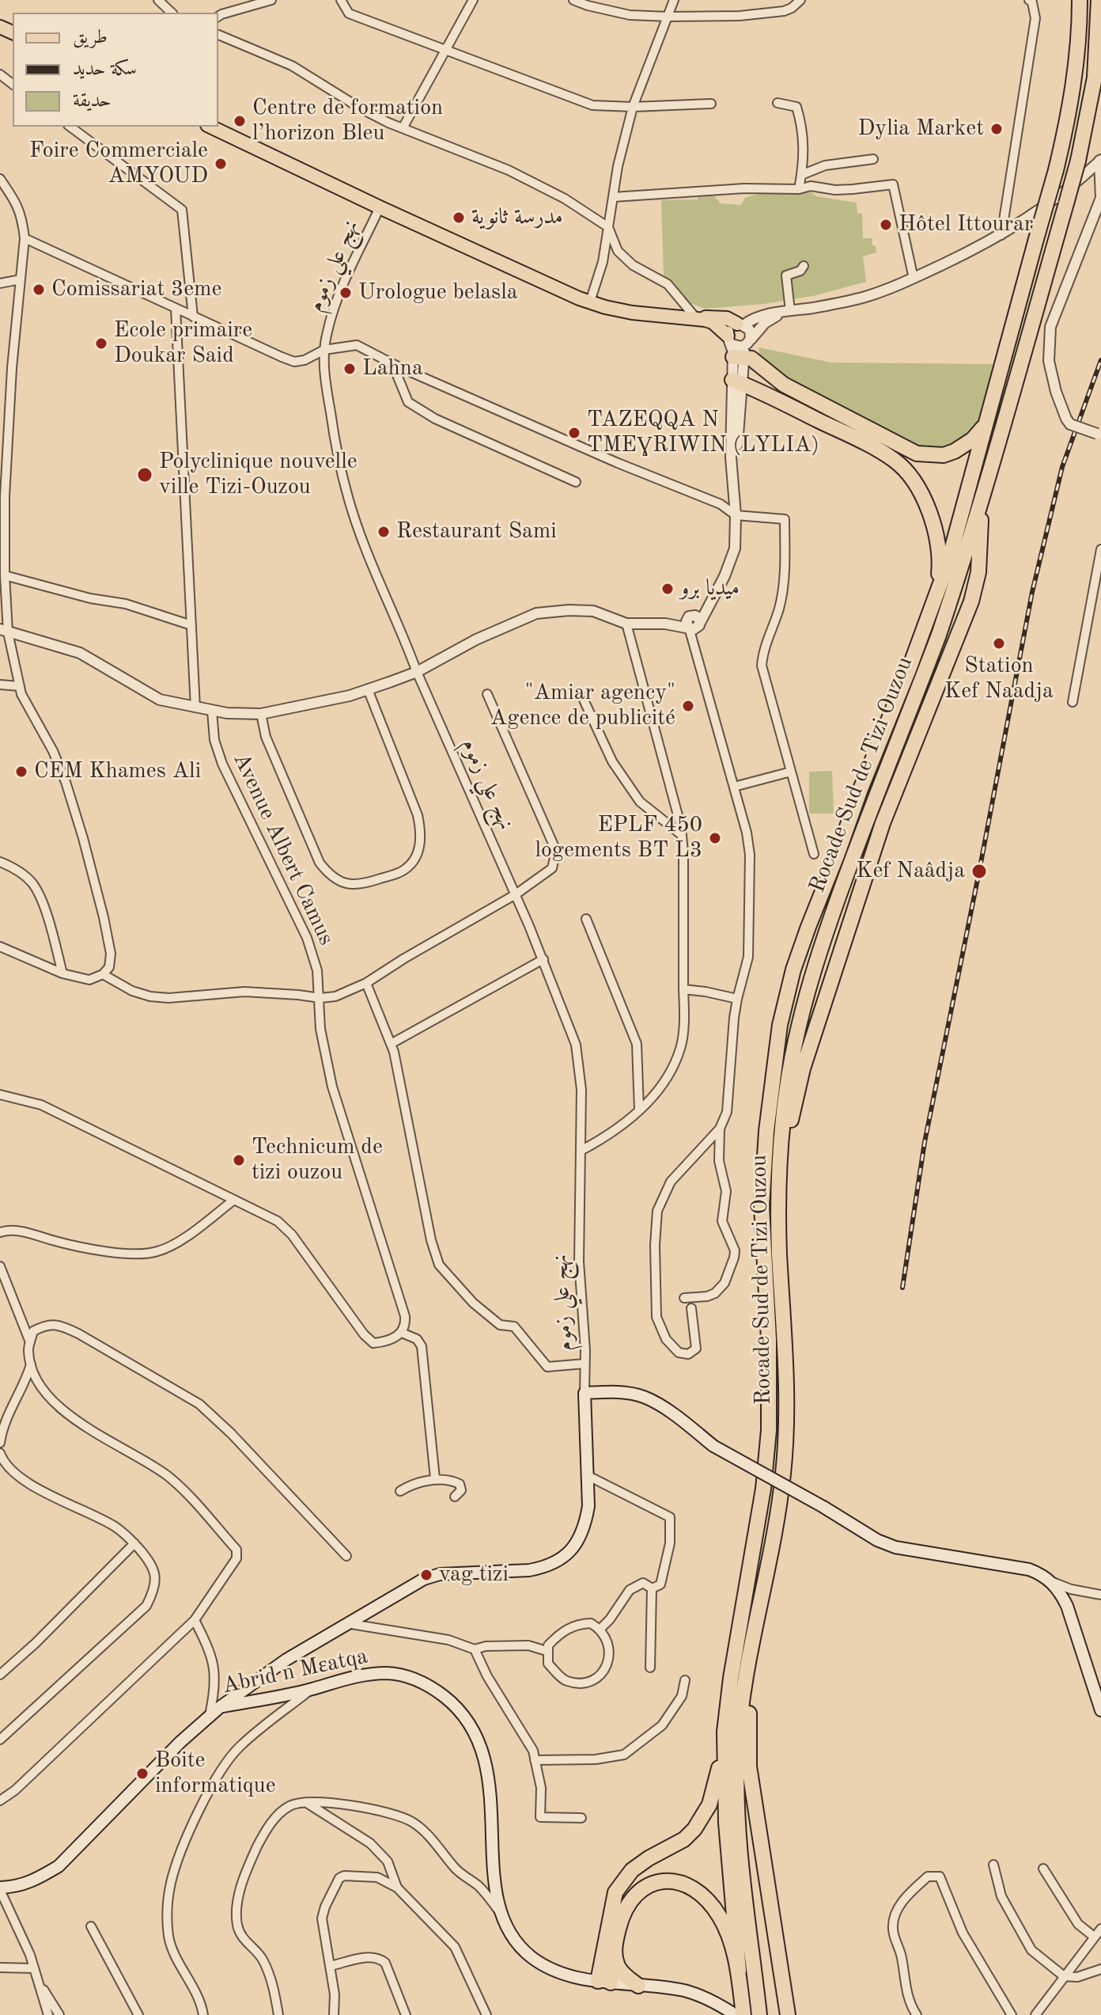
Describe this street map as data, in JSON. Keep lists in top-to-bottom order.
{
  "streets": {
    "highway": ["Rocade Sud de Tizi Ouzou"],
    "main road": ["Abrid n Mɛatqa"],
    "street": ["نهج علي زموم", "Avenue Albert Camus"]
  },
  "places": [
    "Centre de formation l’horizon Bleu",
    "Dylia Market",
    "Foire Commerciale AMYOUD",
    "مدرسة ثانوية",
    "Hôtel Ittourar",
    "Comissariat 3eme",
    "Urologue belasla",
    "Ecole primaire Doukar Said",
    "Lahna",
    "TAZEQQA N TMEƔRIWIN (LYLIA)",
    "Polyclinique nouvelle ville Tizi-Ouzou",
    "Restaurant Sami",
    "ميديا برو",
    "Station Kef Naadja",
    "\"Amiar agency\" Agence de publicité",
    "CEM Khames Ali",
    "EPLF 450 logements BT L3",
    "Kef Naâdja",
    "Technicum de tizi ouzou",
    "vag tizi",
    "Boite informatique"
  ],
  "legend": ["طريق", "سكة حديد", "حديقة"]
}
